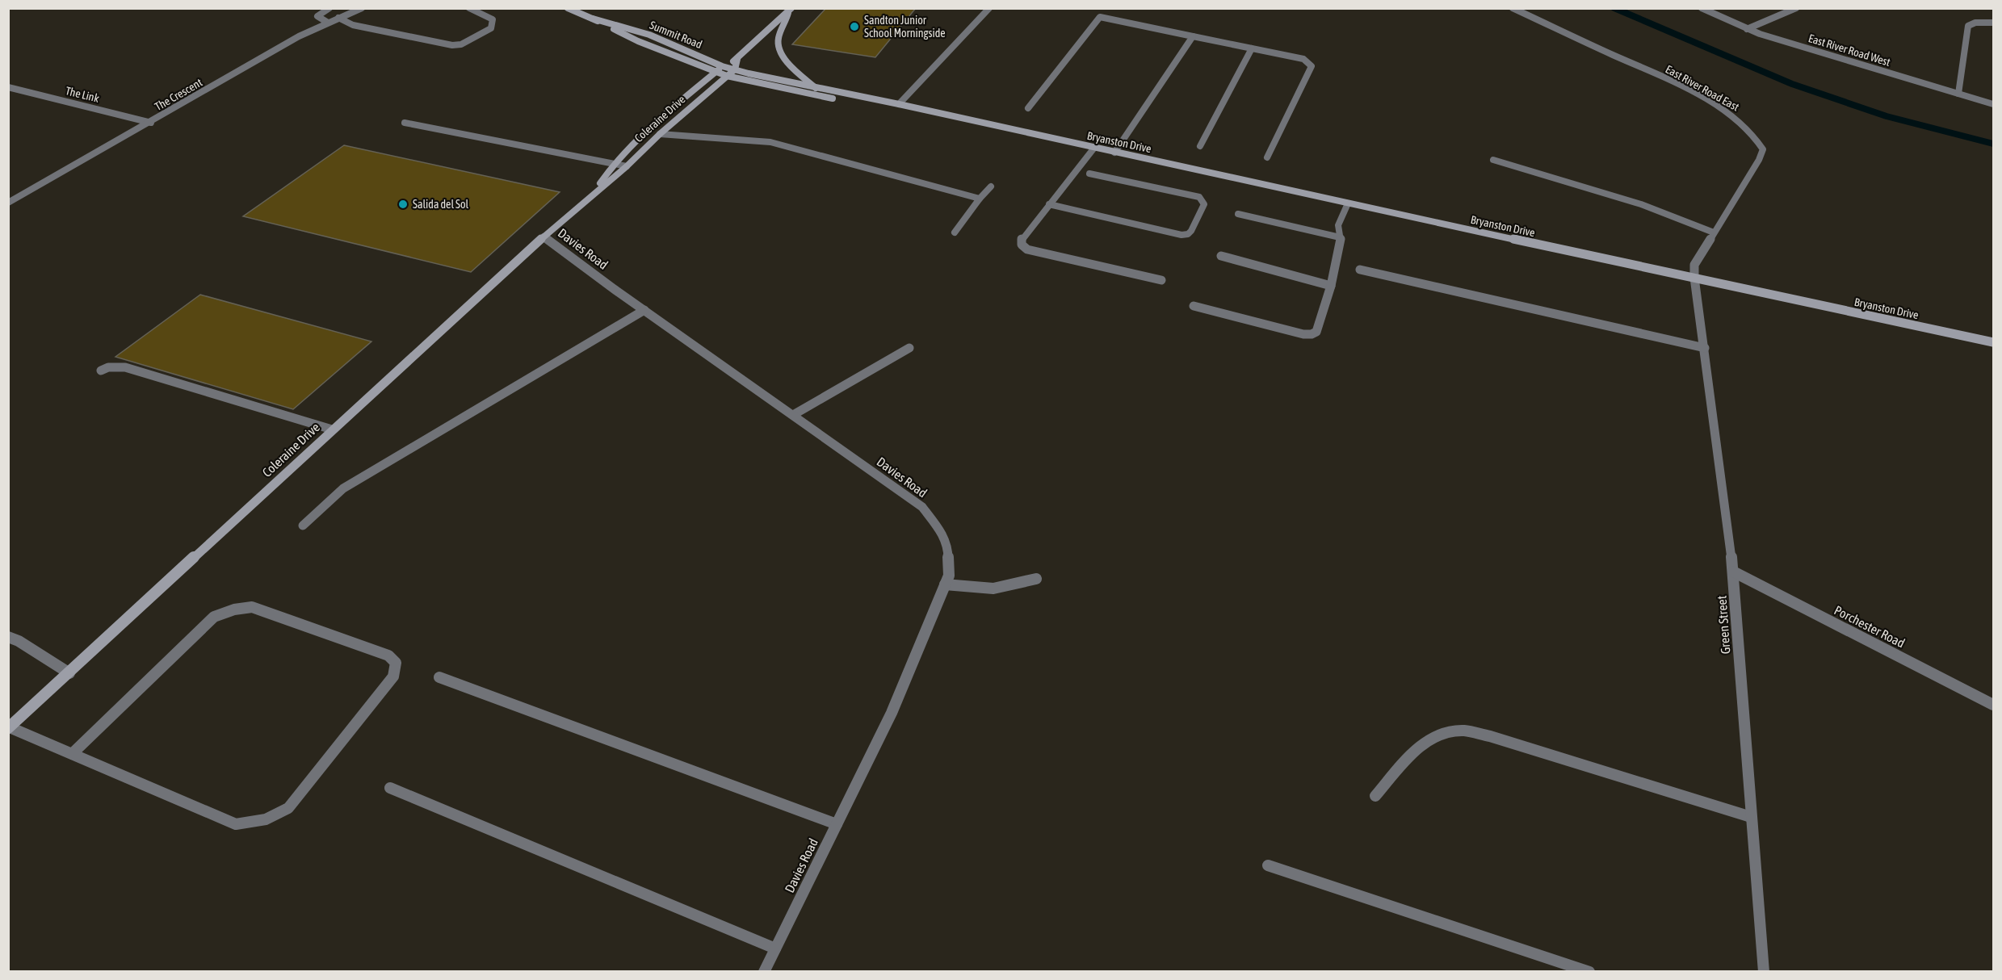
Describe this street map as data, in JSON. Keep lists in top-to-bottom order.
{
  "streets": {
    "main road": ["Summit Road", "Coleraine Drive", "Bryanston Drive"],
    "street": [
      "East River Road West",
      "East River Road East",
      "The Link",
      "The Crescent",
      "Davies Road",
      "Green Street",
      "Porchester Road"
    ]
  },
  "crossings": [
    ["Summit Road", "Coleraine Drive"],
    ["Summit Road", "Bryanston Drive"],
    ["East River Road East", "Bryanston Drive"],
    ["East River Road East", "Green Street"],
    ["The Link", "The Crescent"],
    ["Coleraine Drive", "Bryanston Drive"],
    ["Coleraine Drive", "Davies Road"],
    ["Bryanston Drive", "Green Street"],
    ["Green Street", "Porchester Road"]
  ],
  "places": ["Sandton Junior School Morningside", "Salida del Sol"]
}
